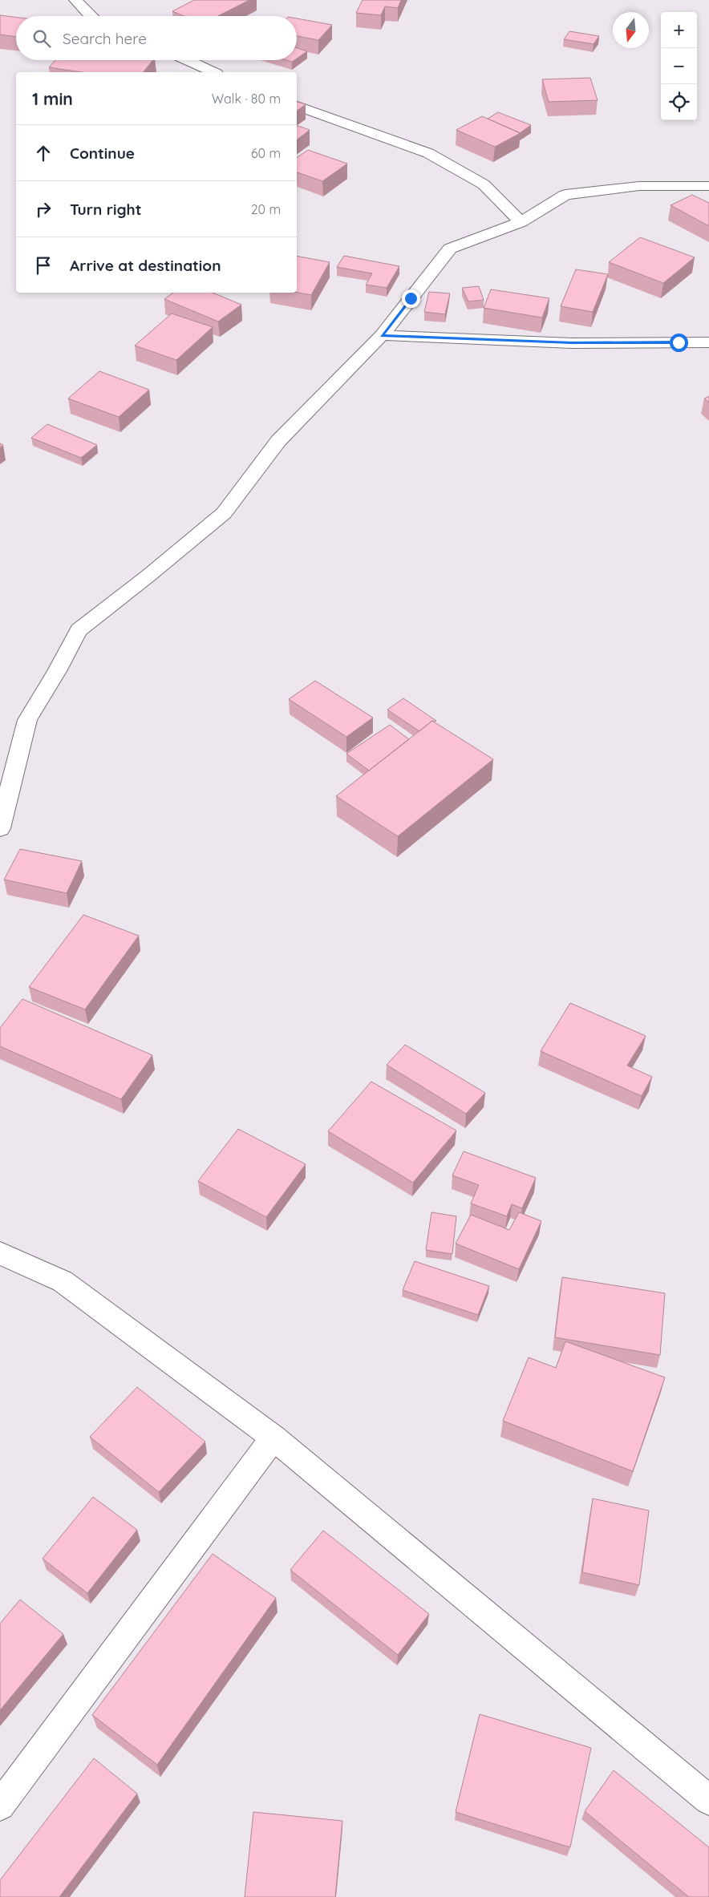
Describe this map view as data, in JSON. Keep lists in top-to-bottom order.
{
  "north": "bottom",
  "page": {
    "map_buttons": ["+", "−"],
    "search": "Search here",
    "heading": ["1 min", "Walk · 80 m"],
    "list": [
      ["Continue", "60 m"],
      ["Turn right", "20 m"],
      "Arrive at destination"
    ]
  }
}
